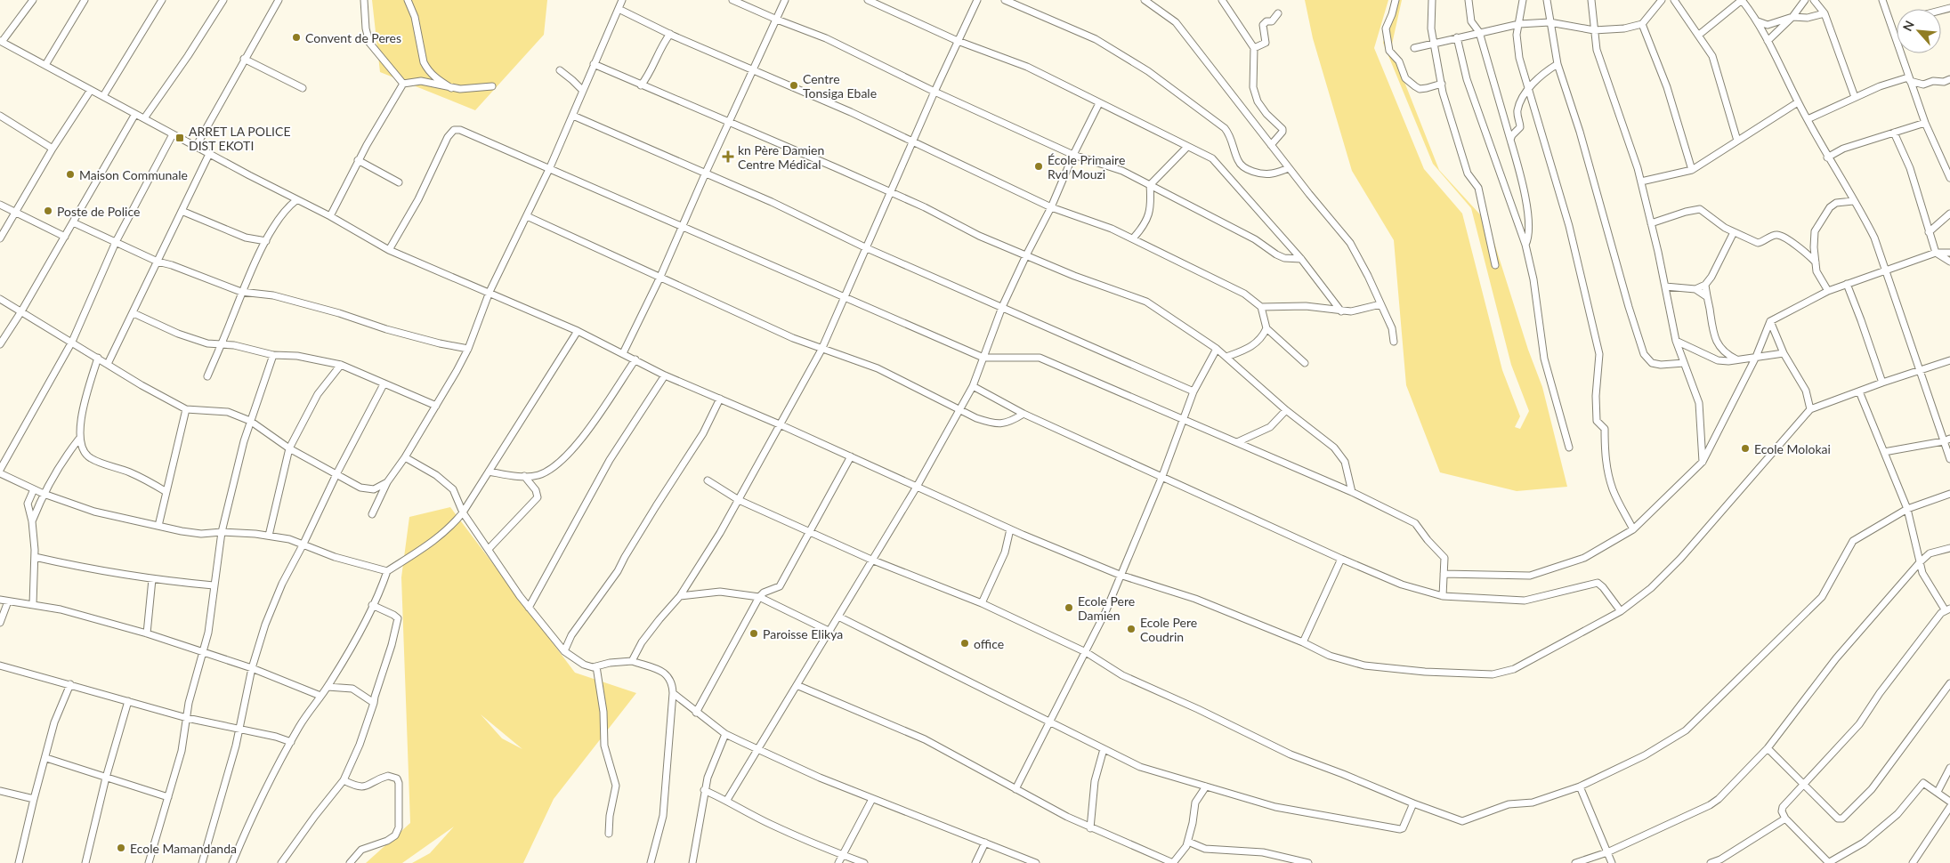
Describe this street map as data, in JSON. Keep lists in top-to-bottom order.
{
  "places": {
    "other": [
      "Convent de Peres",
      "Centre Tonsiga Ebale",
      "École Primaire Rvd Mouzi",
      "Maison Communale",
      "Poste de Police",
      "Ecole Molokai",
      "Ecole Pere Damien",
      "Ecole Pere Coudrin",
      "Paroisse Elikya",
      "office",
      "Ecole Mamandanda"
    ],
    "transit": ["ARRET LA POLICE DIST EKOTI"],
    "health": ["kn Père Damien Centre Médical"]
  },
  "north": "top left"
}
